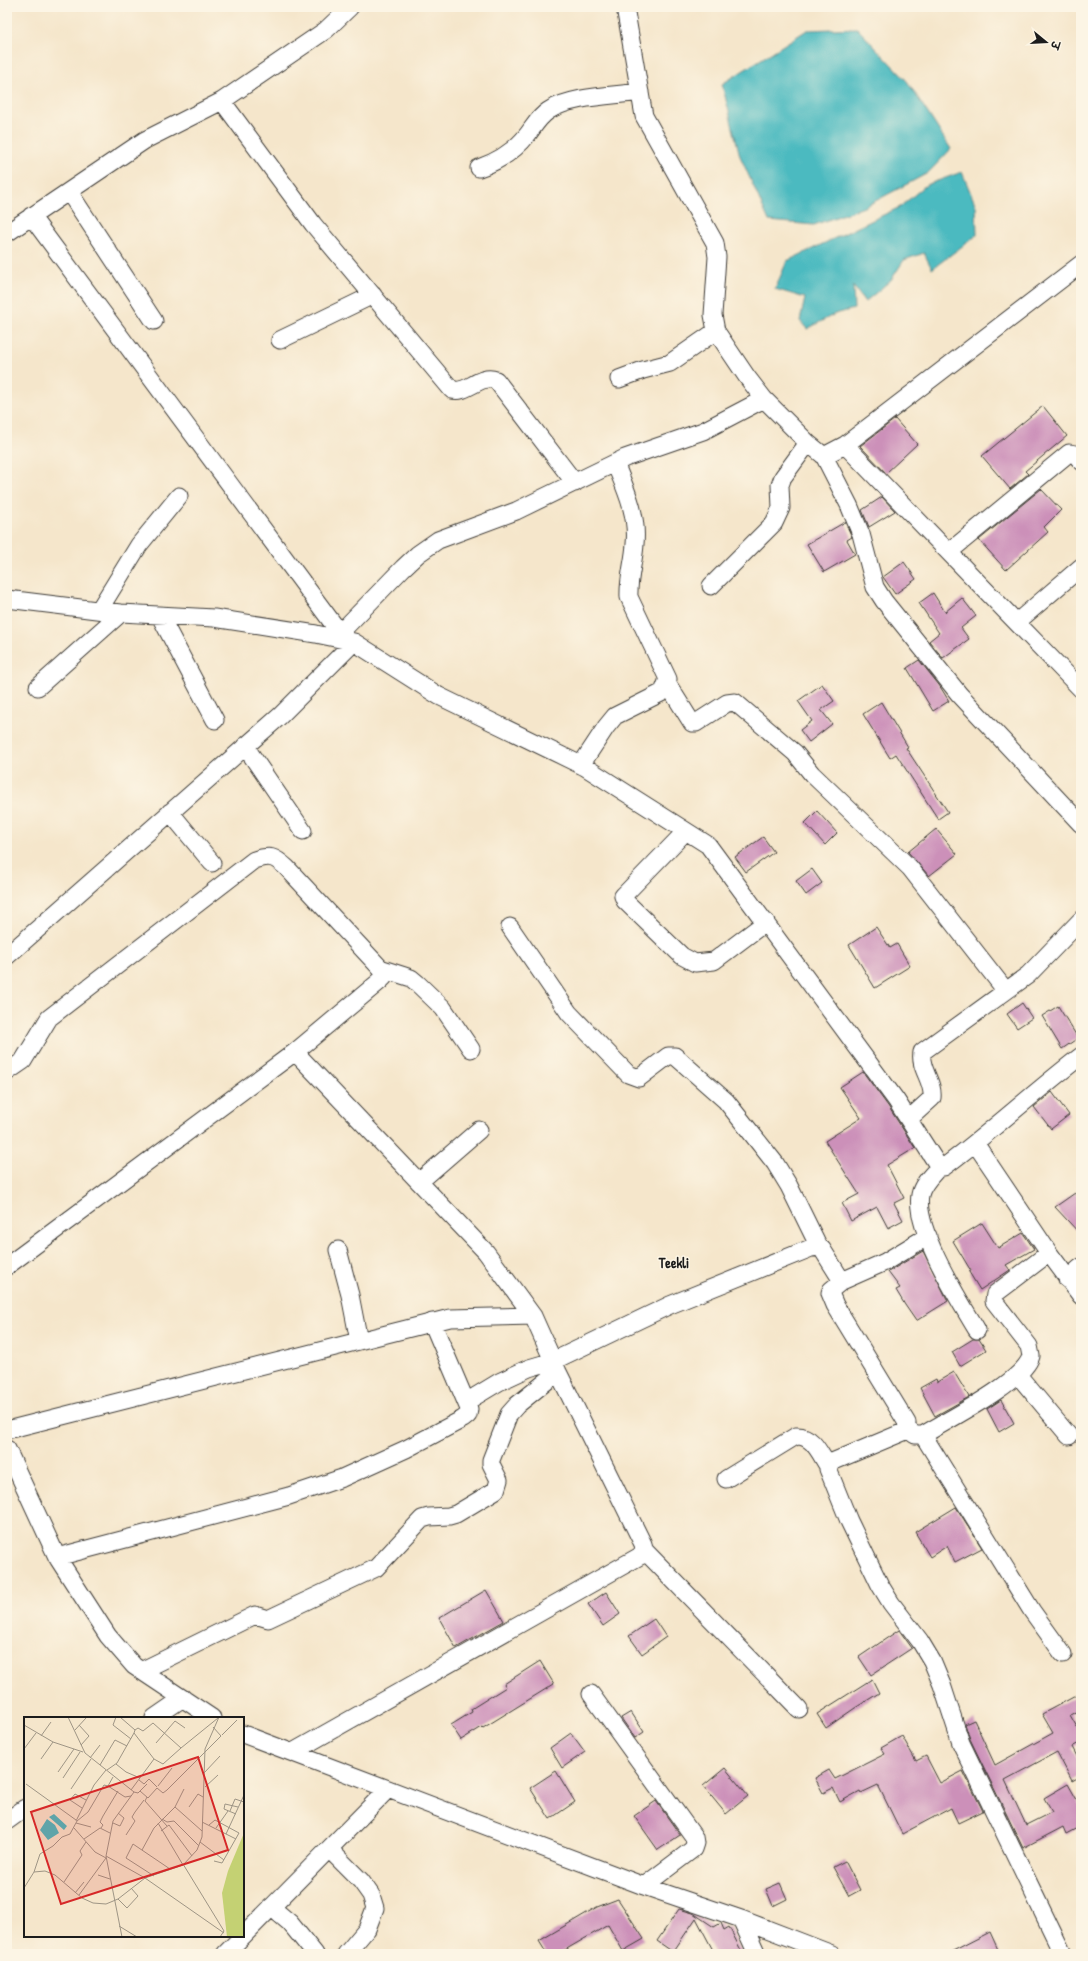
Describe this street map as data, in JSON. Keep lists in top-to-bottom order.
{
  "districts": ["Teekli"],
  "north": "right"
}
